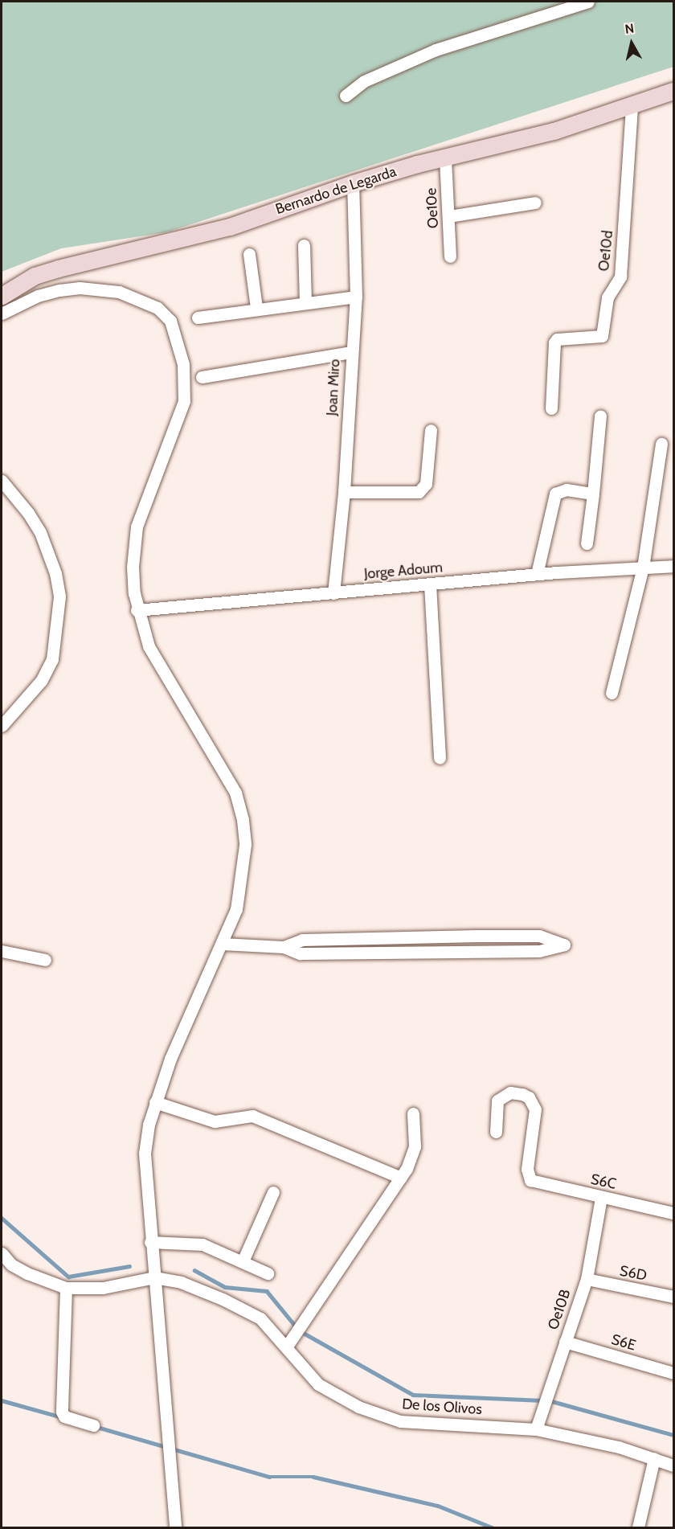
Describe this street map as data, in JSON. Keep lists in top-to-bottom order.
{
  "streets": {
    "street": [
      "Bernardo de Legarda",
      "Oe10e",
      "Oe10d",
      "Joan Miro",
      "Jorge Adoum",
      "S6C",
      "S6D",
      "Oe10B",
      "S6E",
      "De los Olivos"
    ]
  },
  "crossings": [
    ["Bernardo de Legarda", "Oe10e"],
    ["Bernardo de Legarda", "Oe10d"],
    ["Bernardo de Legarda", "Joan Miro"],
    ["Joan Miro", "Jorge Adoum"],
    ["S6C", "Oe10B"],
    ["S6D", "Oe10B"],
    ["Oe10B", "S6E"],
    ["Oe10B", "De los Olivos"]
  ],
  "north": "top"
}
